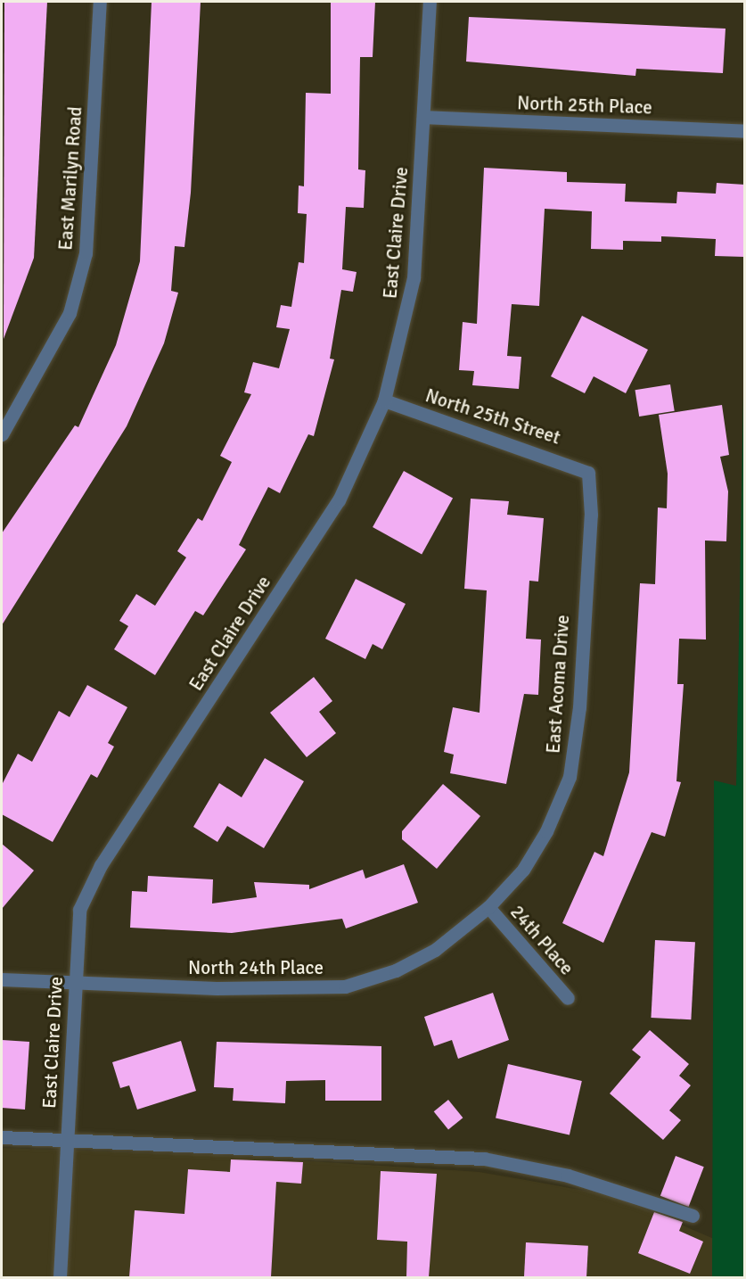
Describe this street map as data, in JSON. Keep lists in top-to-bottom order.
{
  "streets": {
    "street": [
      "North 25th Place",
      "East Marilyn Road",
      "East Claire Drive",
      "North 25th Street",
      "East Acoma Drive",
      "24th Place",
      "North 24th Place"
    ]
  },
  "crossings": [
    ["North 25th Place", "East Claire Drive"],
    ["East Claire Drive", "North 25th Street"],
    ["East Claire Drive", "North 24th Place"],
    ["North 25th Street", "East Acoma Drive"],
    ["East Acoma Drive", "24th Place"],
    ["East Acoma Drive", "North 24th Place"],
    ["24th Place", "North 24th Place"]
  ]
}
